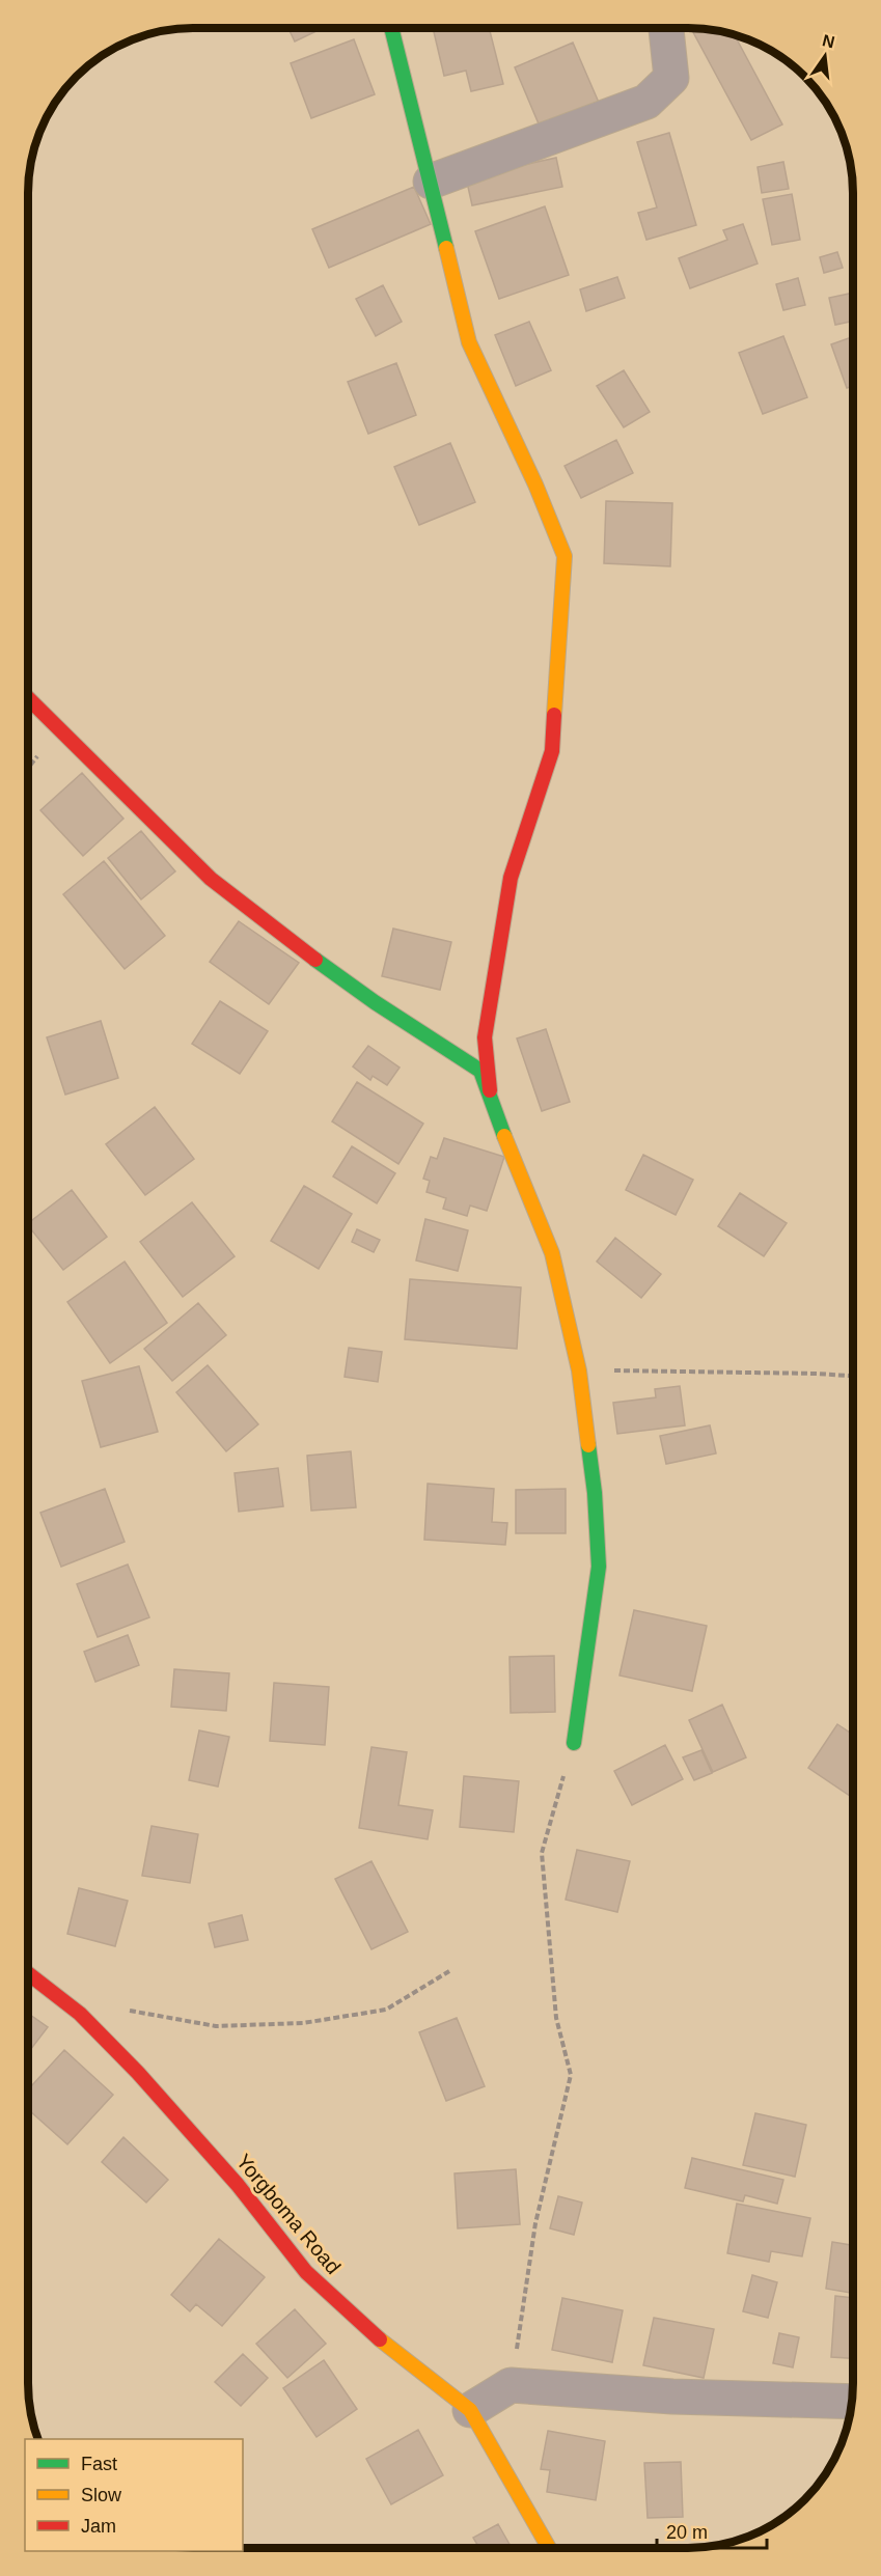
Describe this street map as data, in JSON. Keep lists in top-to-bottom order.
{
  "streets": {
    "street": ["Yorgboma Road"]
  },
  "legend": ["Fast", "Slow", "Jam"],
  "scale_bar": "20 m",
  "north": "top"
}
